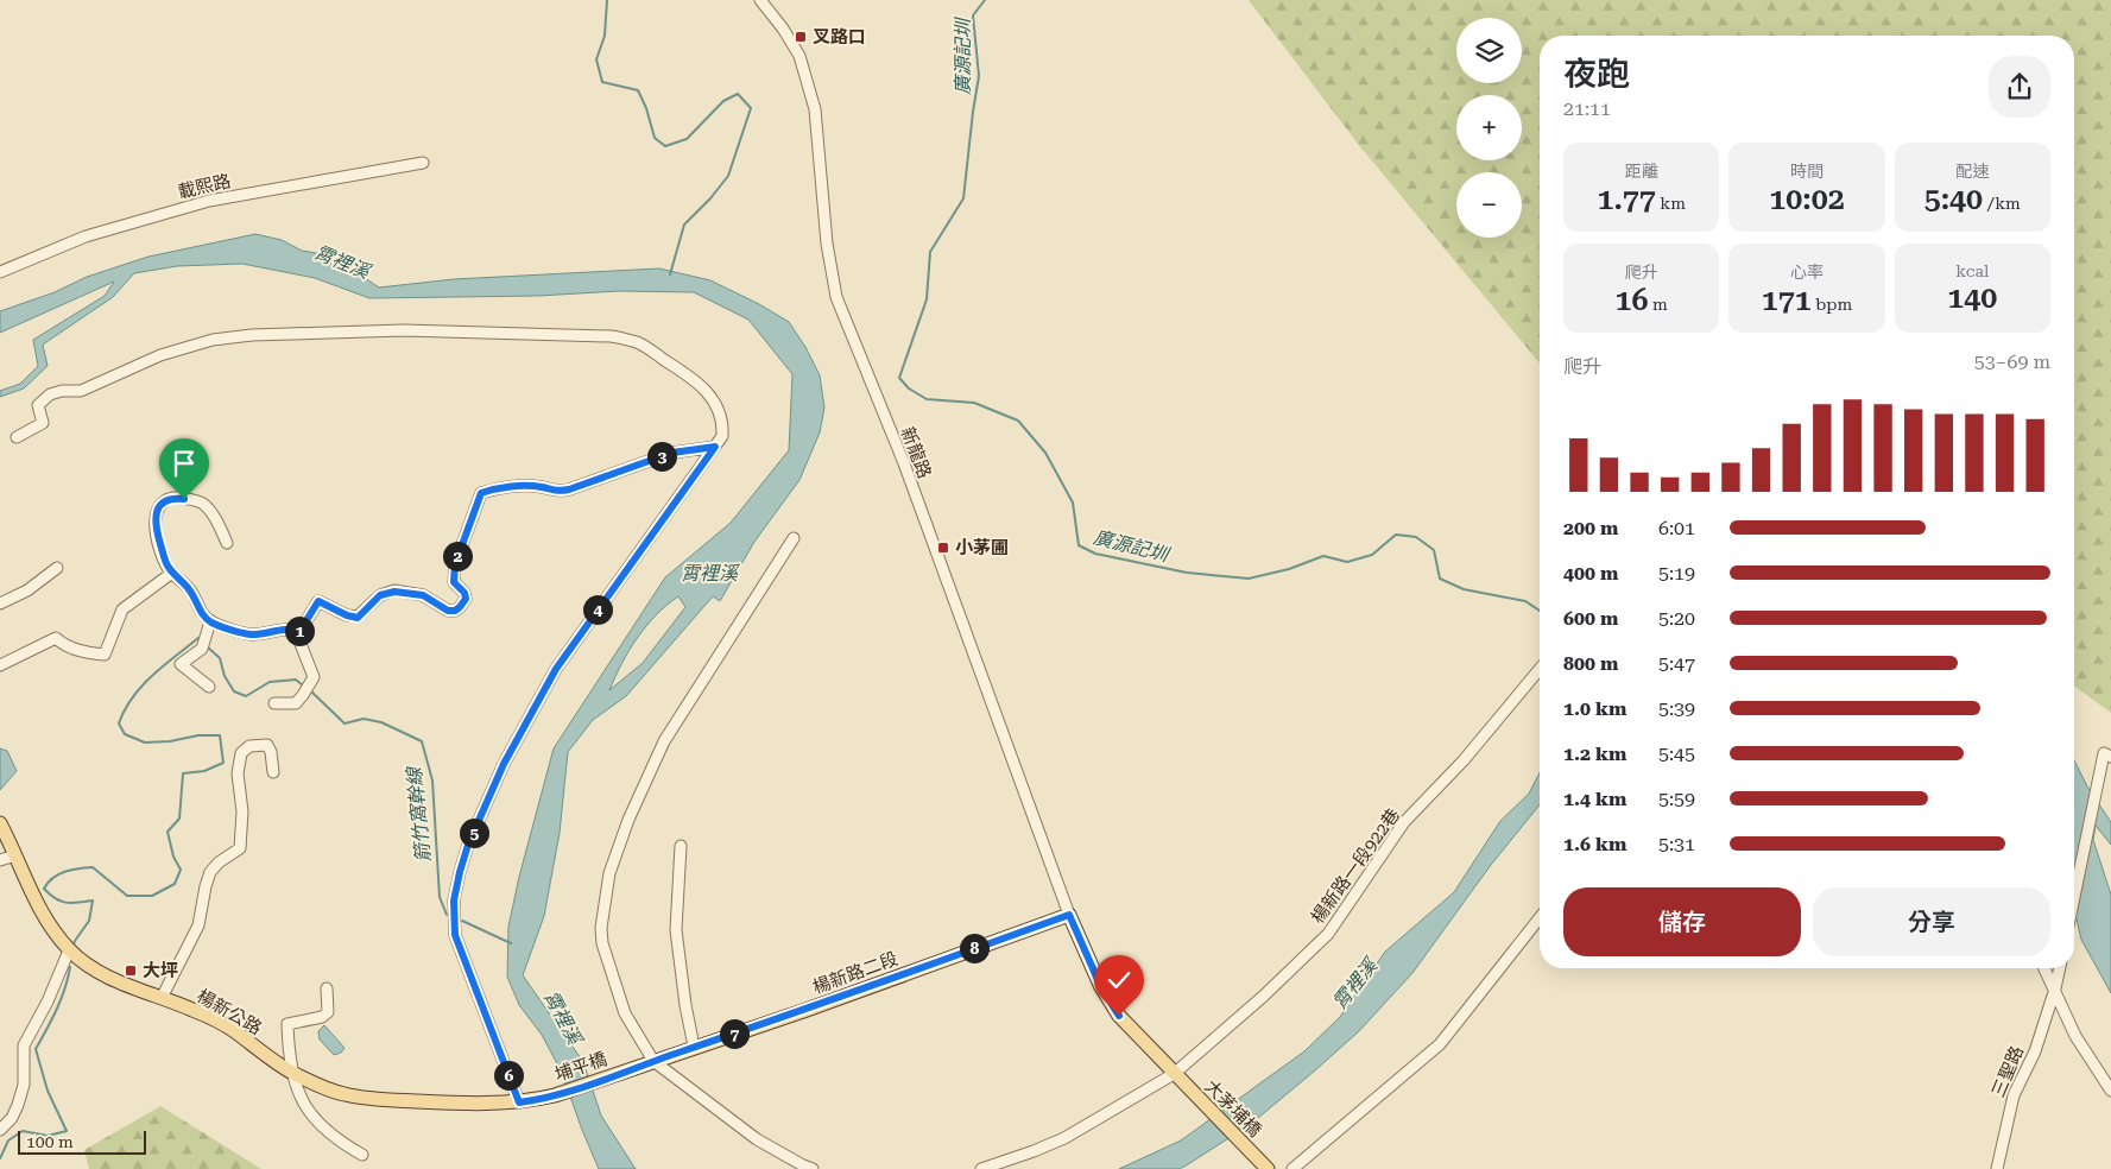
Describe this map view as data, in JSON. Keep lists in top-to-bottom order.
{
  "streets": {
    "main road": [
      "楊新路二段",
      "楊新公路",
      "埔平橋",
      "大茅埔橋"
    ],
    "street": [
      "載熙路",
      "新龍路",
      "楊新路一段922巷",
      "三聖路"
    ]
  },
  "crossings": [
    ["新龍路", "楊新路二段"],
    ["新龍路", "大茅埔橋"],
    ["楊新路一段922巷", "大茅埔橋"],
    ["楊新路二段", "埔平橋"],
    ["楊新路二段", "大茅埔橋"],
    ["楊新公路", "埔平橋"]
  ],
  "water": ["廣源記圳", "霄裡溪", "箭竹窩幹線"],
  "places": {
    "transit": ["叉路口", "小茅圃", "大坪"]
  },
  "scale_bar": "100 m",
  "page": {
    "map_buttons": ["+", "−"],
    "heading": ["夜跑", "21:11"],
    "stats": [
      ["距離", "1.77 km"],
      ["時間", "10:02"],
      ["配速", "5:40 /km"],
      ["爬升", "16 m"],
      ["心率", "171 bpm"],
      ["kcal", "140"]
    ],
    "chart": ["爬升", "53–69 m"],
    "pins": [
      "3",
      "2",
      "4",
      "1",
      "5",
      "8",
      "7",
      "6"
    ],
    "list": [
      {
        "name": "200 m",
        "note": "6:01"
      },
      {
        "name": "400 m",
        "note": "5:19"
      },
      {
        "name": "600 m",
        "note": "5:20"
      },
      {
        "name": "800 m",
        "note": "5:47"
      },
      {
        "name": "1.0 km",
        "note": "5:39"
      },
      {
        "name": "1.2 km",
        "note": "5:45"
      },
      {
        "name": "1.4 km",
        "note": "5:59"
      },
      {
        "name": "1.6 km",
        "note": "5:31"
      }
    ],
    "buttons": ["儲存", "分享"],
    "scale": "100 m"
  }
}
